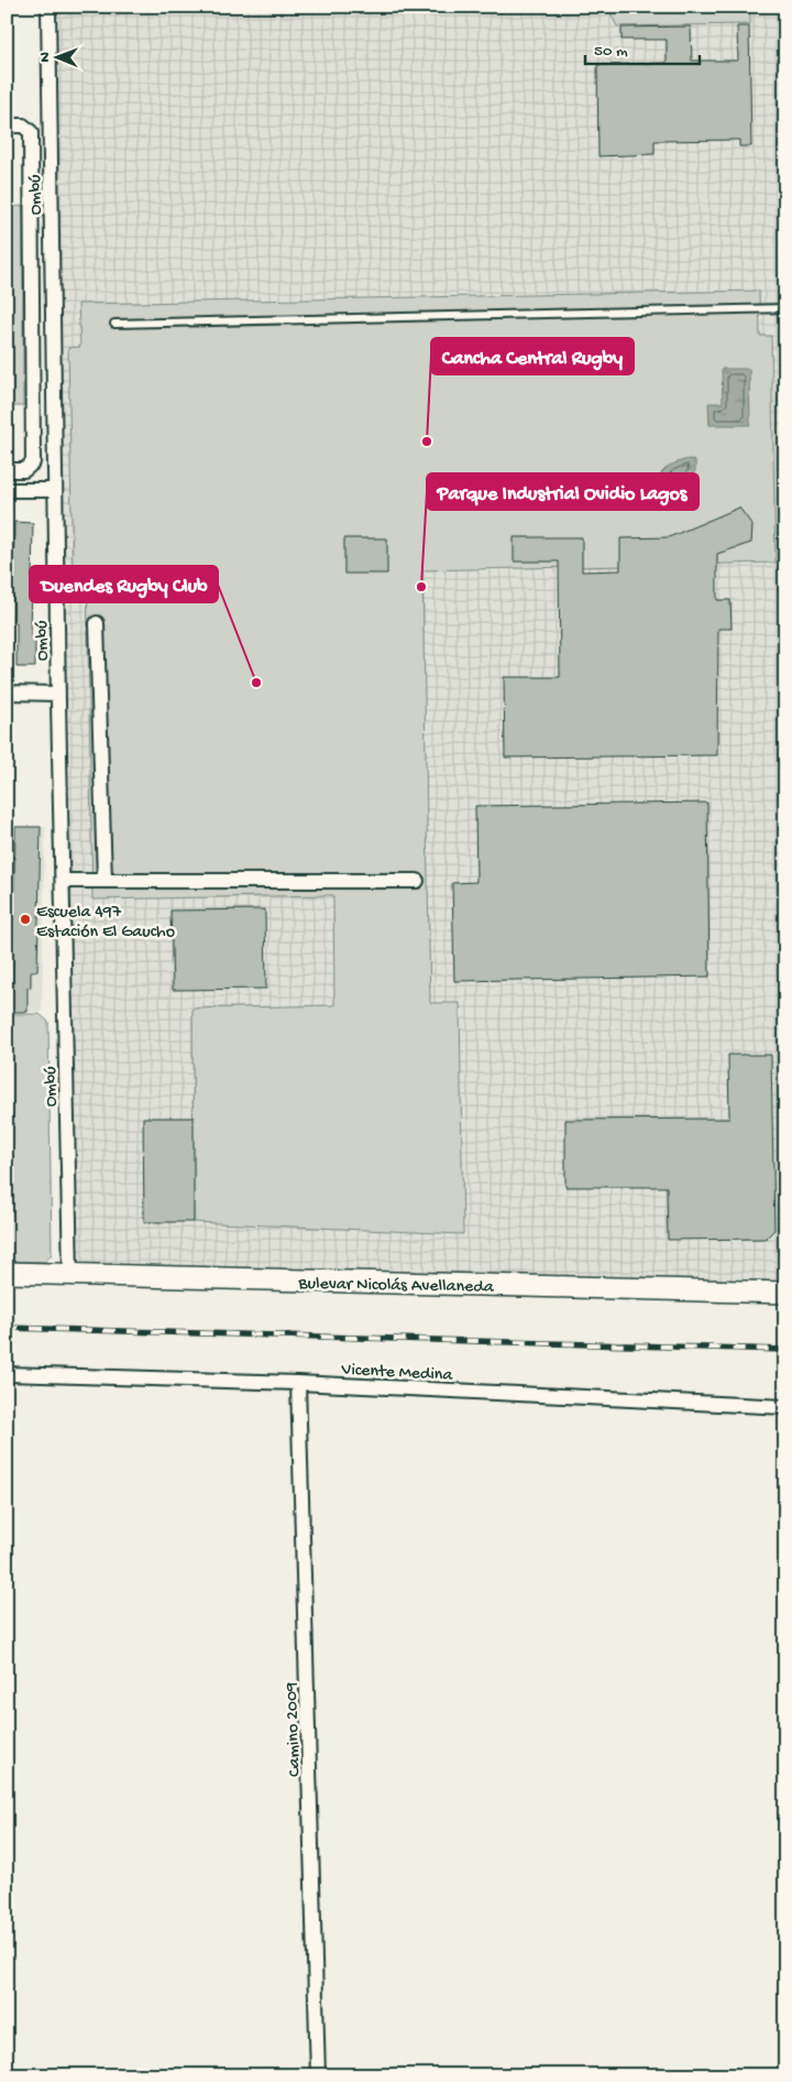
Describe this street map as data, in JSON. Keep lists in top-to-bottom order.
{
  "streets": {
    "main road": ["Bulevar Nicolás Avellaneda"],
    "street": ["Ombú", "Vicente Medina", "Camino 2009"]
  },
  "crossings": [
    ["Ombú", "Bulevar Nicolás Avellaneda"],
    ["Vicente Medina", "Camino 2009"]
  ],
  "places": [
    "Cancha Central Rugby",
    "Parque Industrial Ovidio Lagos",
    "Duendes Rugby Club",
    "Escuela 497 Estación El Gaucho"
  ],
  "scale_bar": "50 m",
  "north": "left"
}
